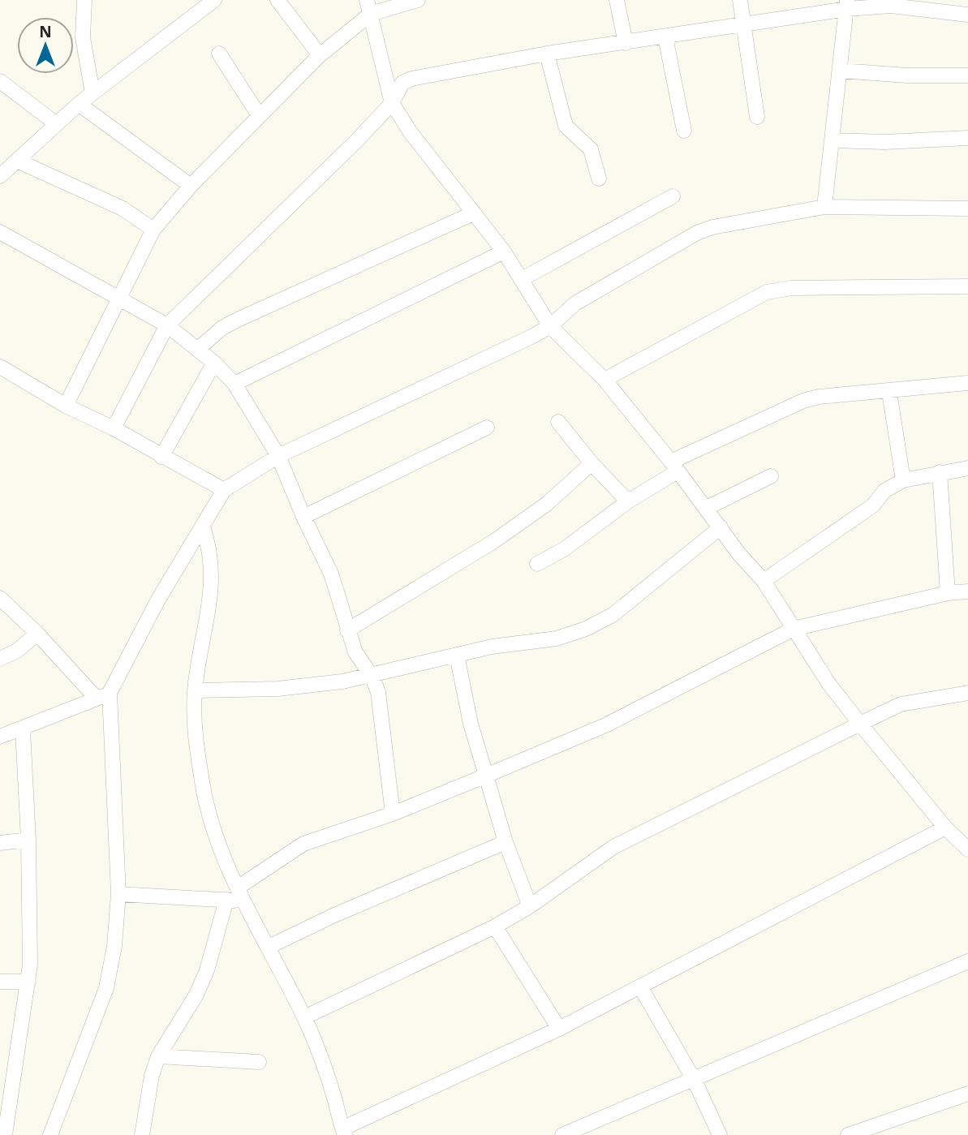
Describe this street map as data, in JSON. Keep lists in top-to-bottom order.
{
  "north": "top"
}
